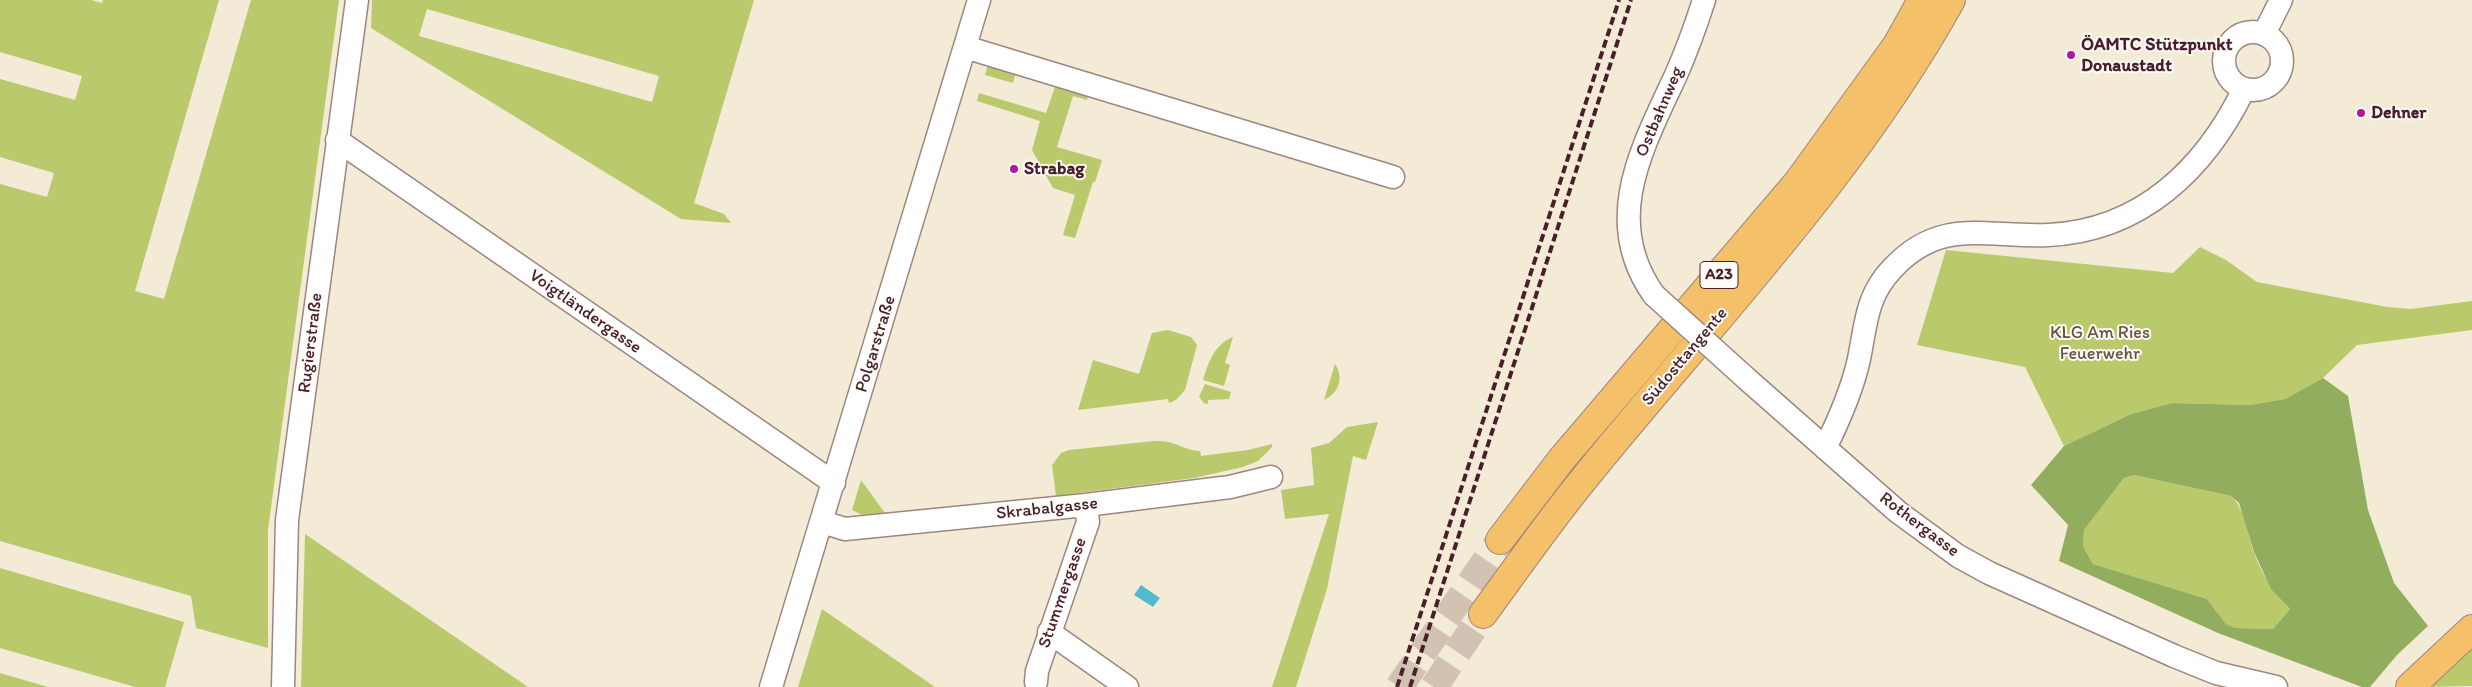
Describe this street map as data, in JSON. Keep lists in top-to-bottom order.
{
  "streets": {
    "main road": ["A23", "Südosttangente"],
    "street": [
      "Ostbahnweg",
      "Voigtländergasse",
      "Rugierstraße",
      "Polgarstraße",
      "Skrabalgasse",
      "Rothergasse",
      "Stummergasse"
    ]
  },
  "crossings": [
    ["Ostbahnweg", "Rothergasse"],
    ["Voigtländergasse", "Rugierstraße"],
    ["Voigtländergasse", "Polgarstraße"],
    ["Polgarstraße", "Skrabalgasse"],
    ["Skrabalgasse", "Stummergasse"]
  ],
  "parks": ["KLG Am Ries Feuerwehr"],
  "places": ["ÖAMTC Stützpunkt Donaustadt", "Dehner", "Strabag"]
}
